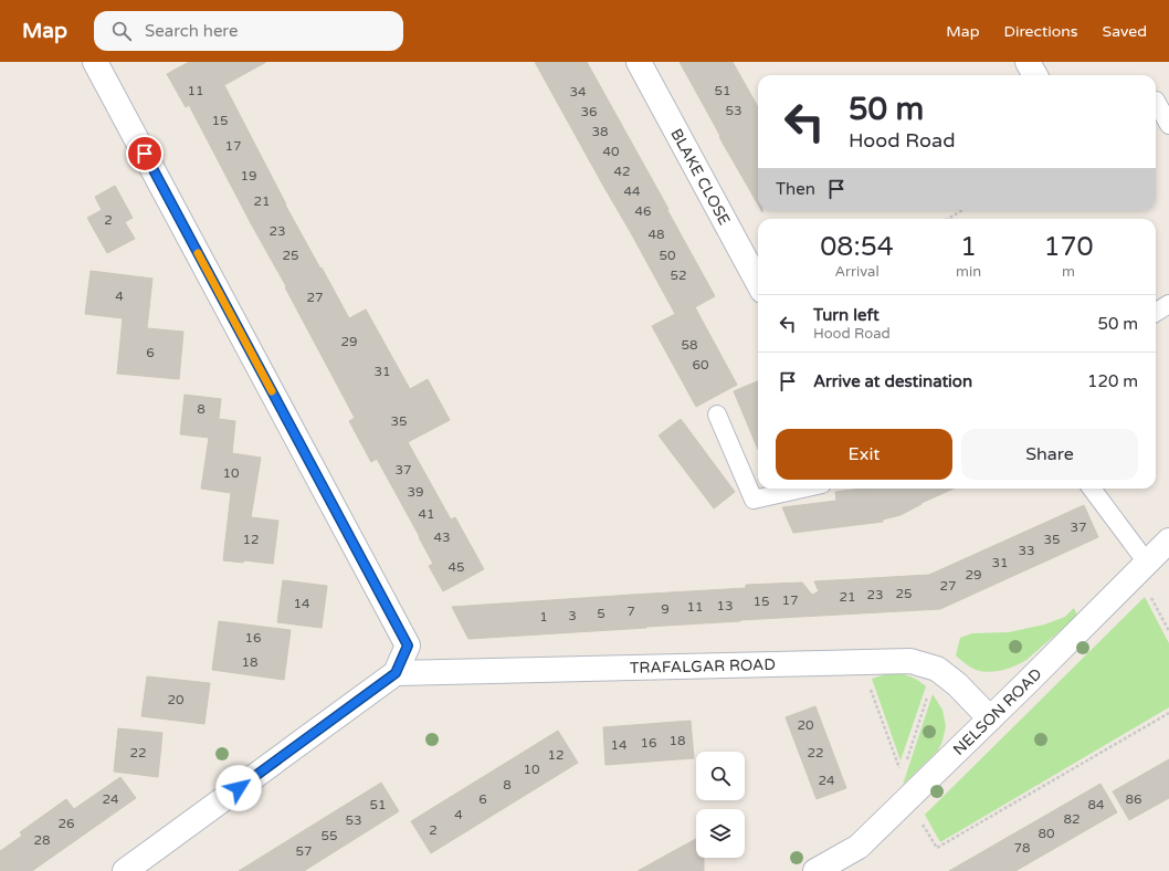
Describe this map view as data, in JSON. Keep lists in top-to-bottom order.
{
  "streets": {
    "street": ["BLAKE CLOSE", "TRAFALGAR ROAD", "NELSON ROAD"]
  },
  "crossings": [
    ["TRAFALGAR ROAD", "NELSON ROAD"]
  ],
  "house_numbers": [
    "11",
    "51",
    "34",
    "53",
    "36",
    "15",
    "38",
    "17",
    "40",
    "42",
    "19",
    "44",
    "21",
    "46",
    "2",
    "23",
    "48",
    "25",
    "50",
    "52",
    "4",
    "27",
    "29",
    "58",
    "6",
    "60",
    "31",
    "8",
    "35",
    "37",
    "10",
    "39",
    "41",
    "37",
    "43",
    "12",
    "35",
    "33",
    "31",
    "45",
    "29",
    "27",
    "25",
    "23",
    "21",
    "17",
    "15",
    "14",
    "13",
    "11",
    "9",
    "7",
    "5",
    "3",
    "1",
    "16",
    "18",
    "20",
    "20",
    "18",
    "16",
    "14",
    "22",
    "22",
    "12",
    "10",
    "24",
    "8",
    "24",
    "6",
    "86",
    "51",
    "84",
    "4",
    "82",
    "53",
    "26",
    "2",
    "80",
    "55",
    "28",
    "78",
    "57"
  ],
  "page": {
    "header": "Map",
    "search": "Search here",
    "nav": ["Map", "Directions", "Saved"],
    "turn": ["50 m", "Hood Road"],
    "then": "Then",
    "eta": [
      "08:54",
      "Arrival",
      "1",
      "min",
      "170",
      "m"
    ],
    "list": [
      {
        "name": "Turn left",
        "note": "Hood Road",
        "value": "50 m"
      },
      {
        "name": "Arrive at destination",
        "value": "120 m"
      }
    ],
    "buttons": ["Exit", "Share"]
  }
}
